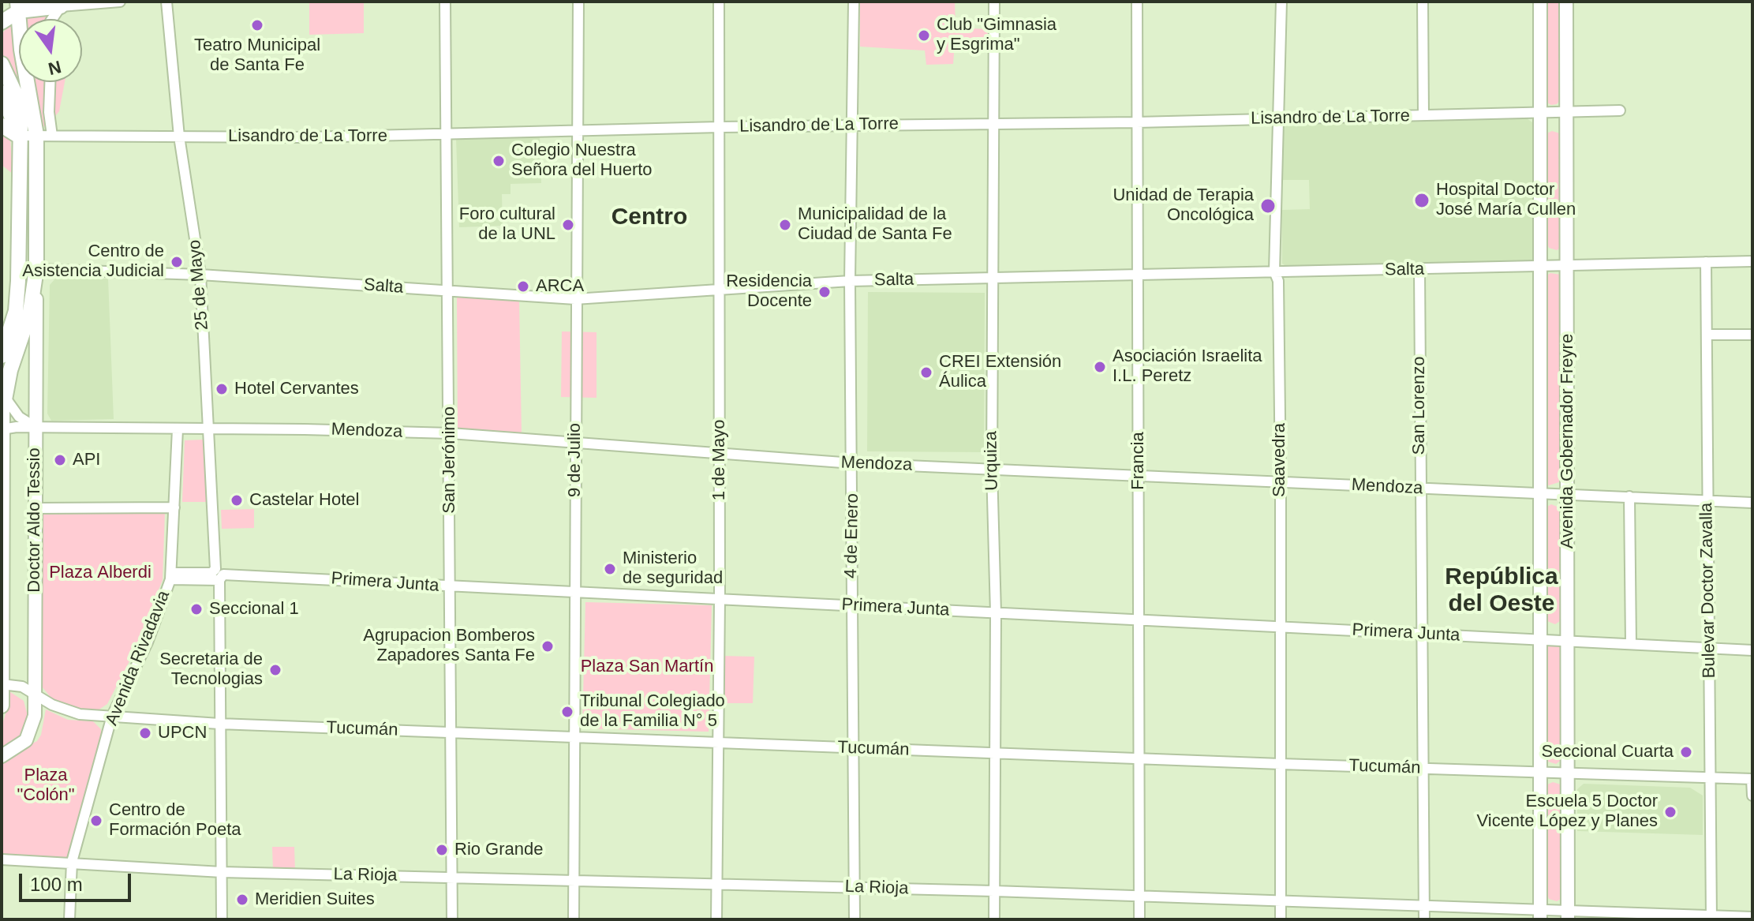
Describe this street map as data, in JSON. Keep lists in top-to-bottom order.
{
  "streets": {
    "main road": ["Avenida Gobernador Freyre", "Doctor Aldo Tessio"],
    "street": [
      "Lisandro de La Torre",
      "Salta",
      "25 de Mayo",
      "San Lorenzo",
      "Mendoza",
      "San Jerónimo",
      "9 de Julio",
      "1 de Mayo",
      "Saavedra",
      "Urquiza",
      "Francia",
      "4 de Enero",
      "Primera Junta",
      "Bulevar Doctor Zavalla",
      "Avenida Rivadavia",
      "Tucumán",
      "La Rioja"
    ]
  },
  "crossings": [
    ["Lisandro de La Torre", "25 de Mayo"],
    ["Lisandro de La Torre", "Avenida Gobernador Freyre"],
    ["Lisandro de La Torre", "San Jerónimo"],
    ["Lisandro de La Torre", "9 de Julio"],
    ["Lisandro de La Torre", "1 de Mayo"],
    ["Lisandro de La Torre", "Saavedra"],
    ["Lisandro de La Torre", "Urquiza"],
    ["Lisandro de La Torre", "Francia"],
    ["Lisandro de La Torre", "4 de Enero"],
    ["Salta", "25 de Mayo"],
    ["Salta", "San Lorenzo"],
    ["Salta", "Avenida Gobernador Freyre"],
    ["Salta", "San Jerónimo"],
    ["Salta", "9 de Julio"],
    ["Salta", "1 de Mayo"],
    ["Salta", "Saavedra"],
    ["Salta", "Urquiza"],
    ["Salta", "Francia"],
    ["Salta", "Doctor Aldo Tessio"],
    ["Salta", "4 de Enero"],
    ["Salta", "Bulevar Doctor Zavalla"],
    ["25 de Mayo", "Mendoza"],
    ["25 de Mayo", "Primera Junta"],
    ["25 de Mayo", "Tucumán"],
    ["25 de Mayo", "La Rioja"],
    ["San Lorenzo", "Mendoza"],
    ["San Lorenzo", "Primera Junta"],
    ["San Lorenzo", "Tucumán"],
    ["San Lorenzo", "La Rioja"],
    ["Mendoza", "Avenida Gobernador Freyre"],
    ["Mendoza", "San Jerónimo"],
    ["Mendoza", "9 de Julio"],
    ["Mendoza", "1 de Mayo"],
    ["Mendoza", "Saavedra"],
    ["Mendoza", "Urquiza"],
    ["Mendoza", "Francia"],
    ["Mendoza", "Doctor Aldo Tessio"],
    ["Mendoza", "4 de Enero"],
    ["Mendoza", "Bulevar Doctor Zavalla"],
    ["Mendoza", "Avenida Rivadavia"],
    ["Avenida Gobernador Freyre", "Primera Junta"],
    ["Avenida Gobernador Freyre", "Tucumán"],
    ["Avenida Gobernador Freyre", "La Rioja"],
    ["San Jerónimo", "Primera Junta"],
    ["San Jerónimo", "Tucumán"],
    ["San Jerónimo", "La Rioja"],
    ["9 de Julio", "Primera Junta"],
    ["9 de Julio", "Tucumán"],
    ["9 de Julio", "La Rioja"],
    ["1 de Mayo", "Primera Junta"],
    ["1 de Mayo", "Tucumán"],
    ["1 de Mayo", "La Rioja"],
    ["Saavedra", "Primera Junta"],
    ["Saavedra", "Tucumán"],
    ["Saavedra", "La Rioja"],
    ["Urquiza", "Primera Junta"],
    ["Urquiza", "Tucumán"],
    ["Urquiza", "La Rioja"],
    ["Francia", "Primera Junta"],
    ["Francia", "Tucumán"],
    ["Francia", "La Rioja"],
    ["Doctor Aldo Tessio", "Tucumán"],
    ["4 de Enero", "Primera Junta"],
    ["4 de Enero", "Tucumán"],
    ["4 de Enero", "La Rioja"],
    ["Primera Junta", "Bulevar Doctor Zavalla"],
    ["Primera Junta", "Avenida Rivadavia"],
    ["Bulevar Doctor Zavalla", "Tucumán"],
    ["Bulevar Doctor Zavalla", "La Rioja"],
    ["Avenida Rivadavia", "Tucumán"],
    ["Avenida Rivadavia", "La Rioja"]
  ],
  "districts": ["Centro", "República del Oeste"],
  "parks": ["Plaza Alberdi", "Plaza San Martín", "Plaza \"Colón\""],
  "places": [
    "Teatro Municipal de Santa Fe",
    "Club \"Gimnasia y Esgrima\"",
    "Colegio Nuestra Señora del Huerto",
    "Hospital Doctor José María Cullen",
    "Unidad de Terapia Oncológica",
    "Foro cultural de la UNL",
    "Municipalidad de la Ciudad de Santa Fe",
    "Centro de Asistencia Judicial",
    "ARCA",
    "Residencia Docente",
    "Asociación Israelita I.L. Peretz",
    "CREI Extensión Áulica",
    "Hotel Cervantes",
    "API",
    "Castelar Hotel",
    "Ministerio de seguridad",
    "Seccional 1",
    "Agrupacion Bomberos Zapadores Santa Fe",
    "Secretaria de Tecnologias",
    "Tribunal Colegiado de la Familia N° 5",
    "UPCN",
    "Seccional Cuarta",
    "Escuela 5 Doctor Vicente López y Planes",
    "Centro de Formación Poeta",
    "Rio Grande",
    "Meridien Suites"
  ],
  "scale_bar": "100 m",
  "north": "bottom"
}
